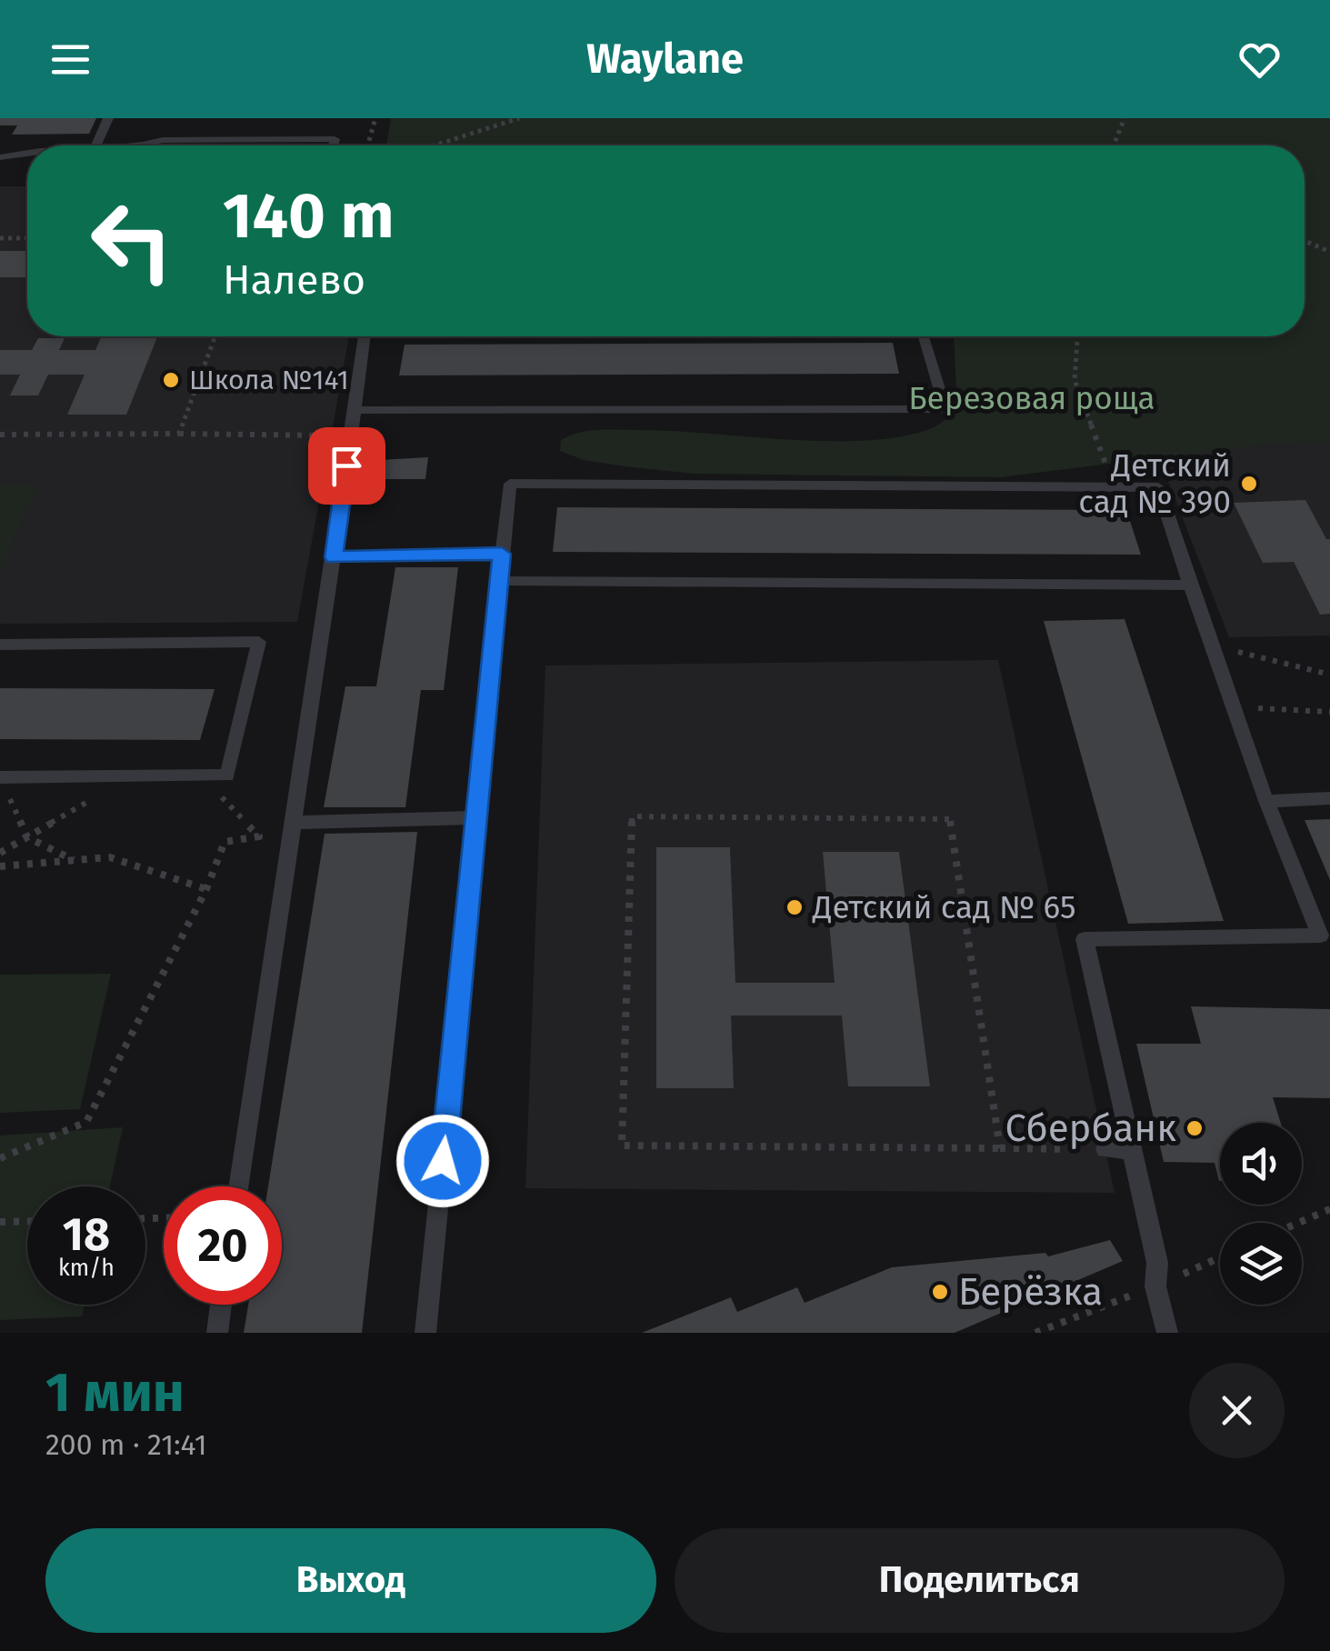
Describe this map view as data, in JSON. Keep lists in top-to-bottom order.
{
  "parks": ["Березовая роща"],
  "places": [
    "Школа №141",
    "Детский сад № 390",
    "Детский сад № 65",
    "Сбербанк",
    "Берёзка"
  ],
  "page": {
    "header": "Waylane",
    "turn": ["140 m", "Налево"],
    "speed": "18 km/h",
    "limit": "20",
    "heading": ["1 мин", "200 m · 21:41"],
    "buttons": ["Выход", "Поделиться"]
  }
}
